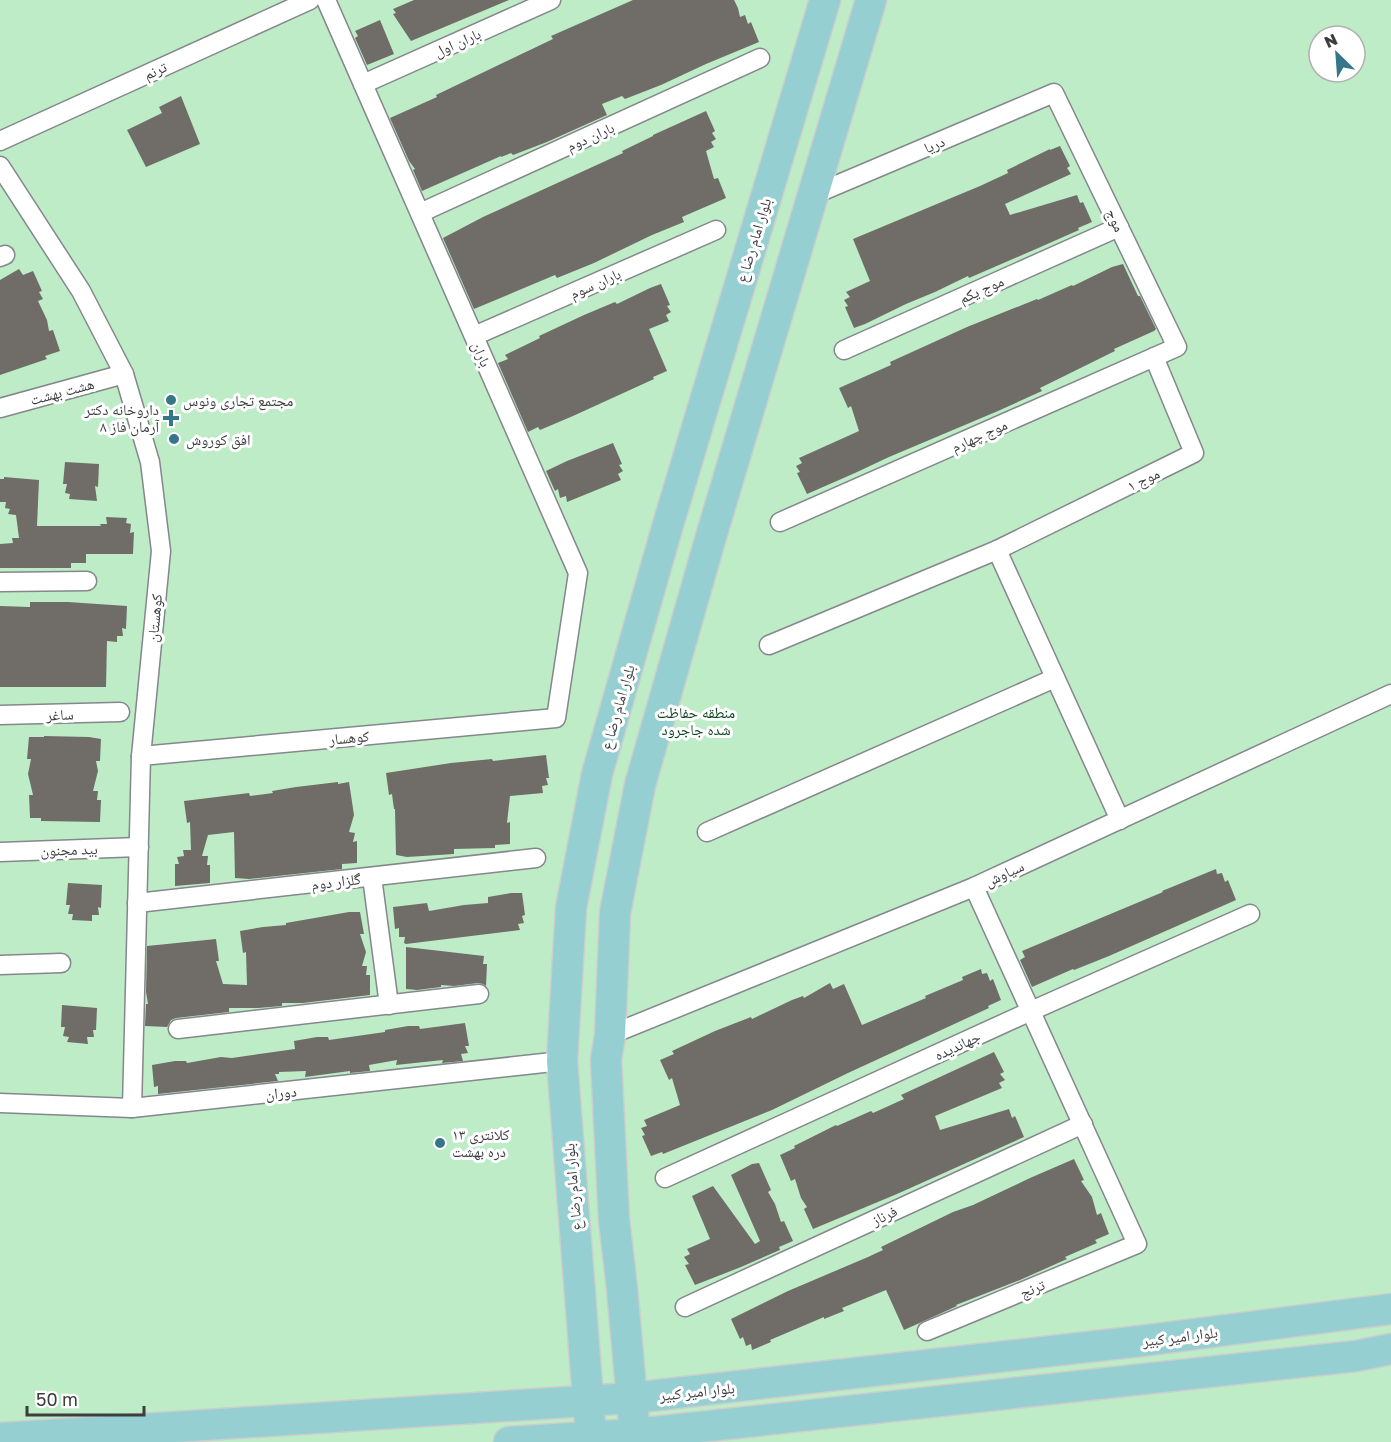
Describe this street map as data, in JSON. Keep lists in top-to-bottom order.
{
  "streets": {
    "main road": ["بلوار امام رضا ع", "بلوار امیر کبیر"],
    "street": [
      "باران اول",
      "ترنم",
      "باران دوم",
      "دریا",
      "موج",
      "باران سوم",
      "موج یکم",
      "باران",
      "هشت بهشت",
      "موج چهارم",
      "موج ۱",
      "کوهستان",
      "ساغر",
      "کوهسار",
      "بید مجنون",
      "سیاوش",
      "گلزار دوم",
      "جهاندیده",
      "دوران",
      "فرناز",
      "ترنج"
    ]
  },
  "crossings": [
    ["باران اول", "باران"],
    ["باران دوم", "باران"],
    ["دریا", "موج"],
    ["موج", "موج یکم"],
    ["موج", "موج چهارم"],
    ["بلوار امام رضا ع", "دوران"],
    ["بلوار امام رضا ع", "بلوار امیر کبیر"],
    ["باران سوم", "باران"],
    ["باران", "کوهسار"],
    ["هشت بهشت", "کوهستان"],
    ["موج چهارم", "موج ۱"],
    ["کوهستان", "کوهسار"],
    ["کوهستان", "بید مجنون"],
    ["کوهستان", "گلزار دوم"],
    ["کوهستان", "دوران"],
    ["فرناز", "ترنج"]
  ],
  "parks": ["منطقه حفاظت شده جاجرود"],
  "places": {
    "other": ["مجتمع تجاری ونوس", "افق کوروش", "کلانتری ۱۳ دره بهشت"],
    "health": ["داروخانه دکتر آرمان فاز ۸"]
  },
  "scale_bar": "50 m",
  "north": "top left"
}
